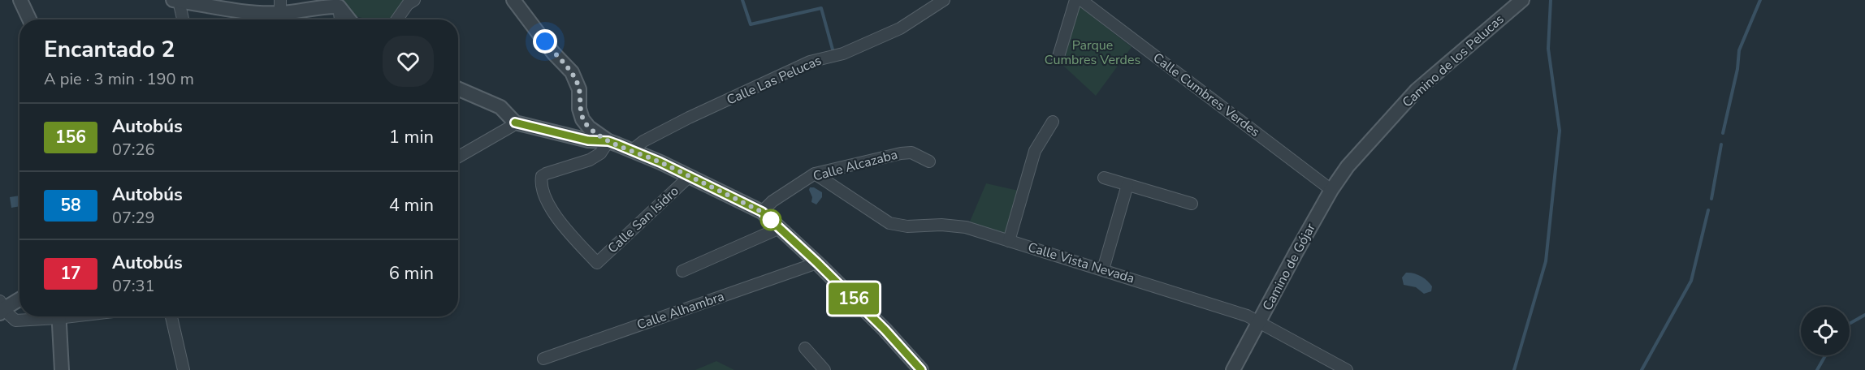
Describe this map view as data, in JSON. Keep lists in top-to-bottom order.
{
  "streets": {
    "street": [
      "Camino de los Pelucas",
      "Calle Las Pelucas",
      "Calle Cumbres Verdes",
      "Calle Alcazaba",
      "Calle San Isidro",
      "Calle Vista Nevada",
      "Camino de Gójar",
      "Calle Alhambra"
    ]
  },
  "crossings": [
    ["Camino de los Pelucas", "Camino de Gójar"],
    ["Calle Cumbres Verdes", "Camino de Gójar"],
    ["Calle Alcazaba", "Calle Vista Nevada"],
    ["Calle Vista Nevada", "Camino de Gójar"]
  ],
  "parks": ["Parque Cumbres Verdes"],
  "lines": ["bus line 156"],
  "page": {
    "on_map": "156",
    "heading": ["Encantado 2", "A pie · 3 min · 190 m"],
    "list": [
      {
        "mark": "156",
        "name": "Autobús",
        "note": "07:26",
        "value": "1 min"
      },
      {
        "mark": "58",
        "name": "Autobús",
        "note": "07:29",
        "value": "4 min"
      },
      {
        "mark": "17",
        "name": "Autobús",
        "note": "07:31",
        "value": "6 min"
      }
    ]
  }
}
